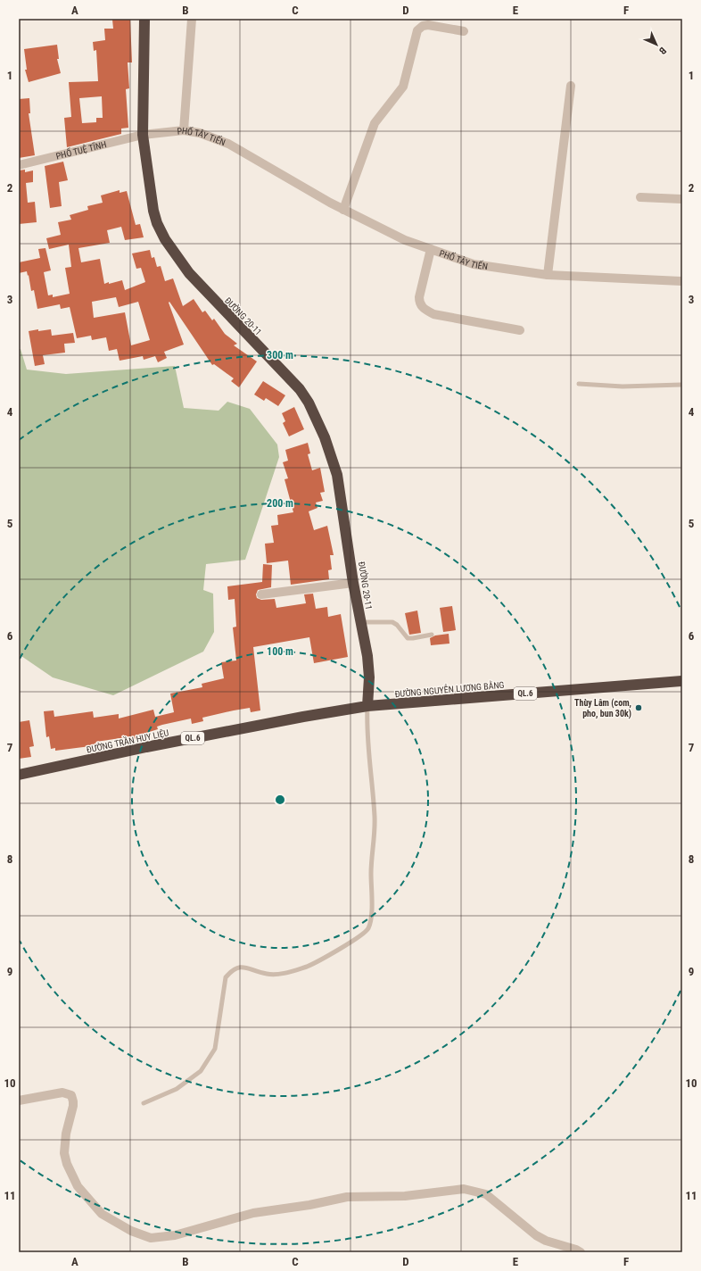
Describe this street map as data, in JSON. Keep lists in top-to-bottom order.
{
  "streets": {
    "highway": [
      "ĐƯỜNG 20-11",
      "ĐƯỜNG NGUYỄN LƯƠNG BẰNG",
      "QL.6",
      "ĐƯỜNG TRẦN HUY LIỆU"
    ],
    "street": ["PHỐ TÂY TIẾN", "PHỐ TUỆ TĨNH"]
  },
  "crossings": [
    ["PHỐ TÂY TIẾN", "PHỐ TUỆ TĨNH"],
    ["PHỐ TÂY TIẾN", "ĐƯỜNG 20-11"],
    ["PHỐ TUỆ TĨNH", "ĐƯỜNG 20-11"],
    ["ĐƯỜNG 20-11", "ĐƯỜNG NGUYỄN LƯƠNG BẰNG"],
    ["ĐƯỜNG 20-11", "ĐƯỜNG TRẦN HUY LIỆU"],
    ["ĐƯỜNG NGUYỄN LƯƠNG BẰNG", "ĐƯỜNG TRẦN HUY LIỆU"]
  ],
  "places": ["Thùy Lâm (com, pho, bun 30k)"],
  "north": "bottom right",
  "grid": {
    "columns": [
      "A",
      "B",
      "C",
      "D",
      "E",
      "F"
    ],
    "rows": [
      "1",
      "2",
      "3",
      "4",
      "5",
      "6",
      "7",
      "8",
      "9",
      "10",
      "11"
    ]
  },
  "rings": ["300 m", "200 m", "100 m"]
}
